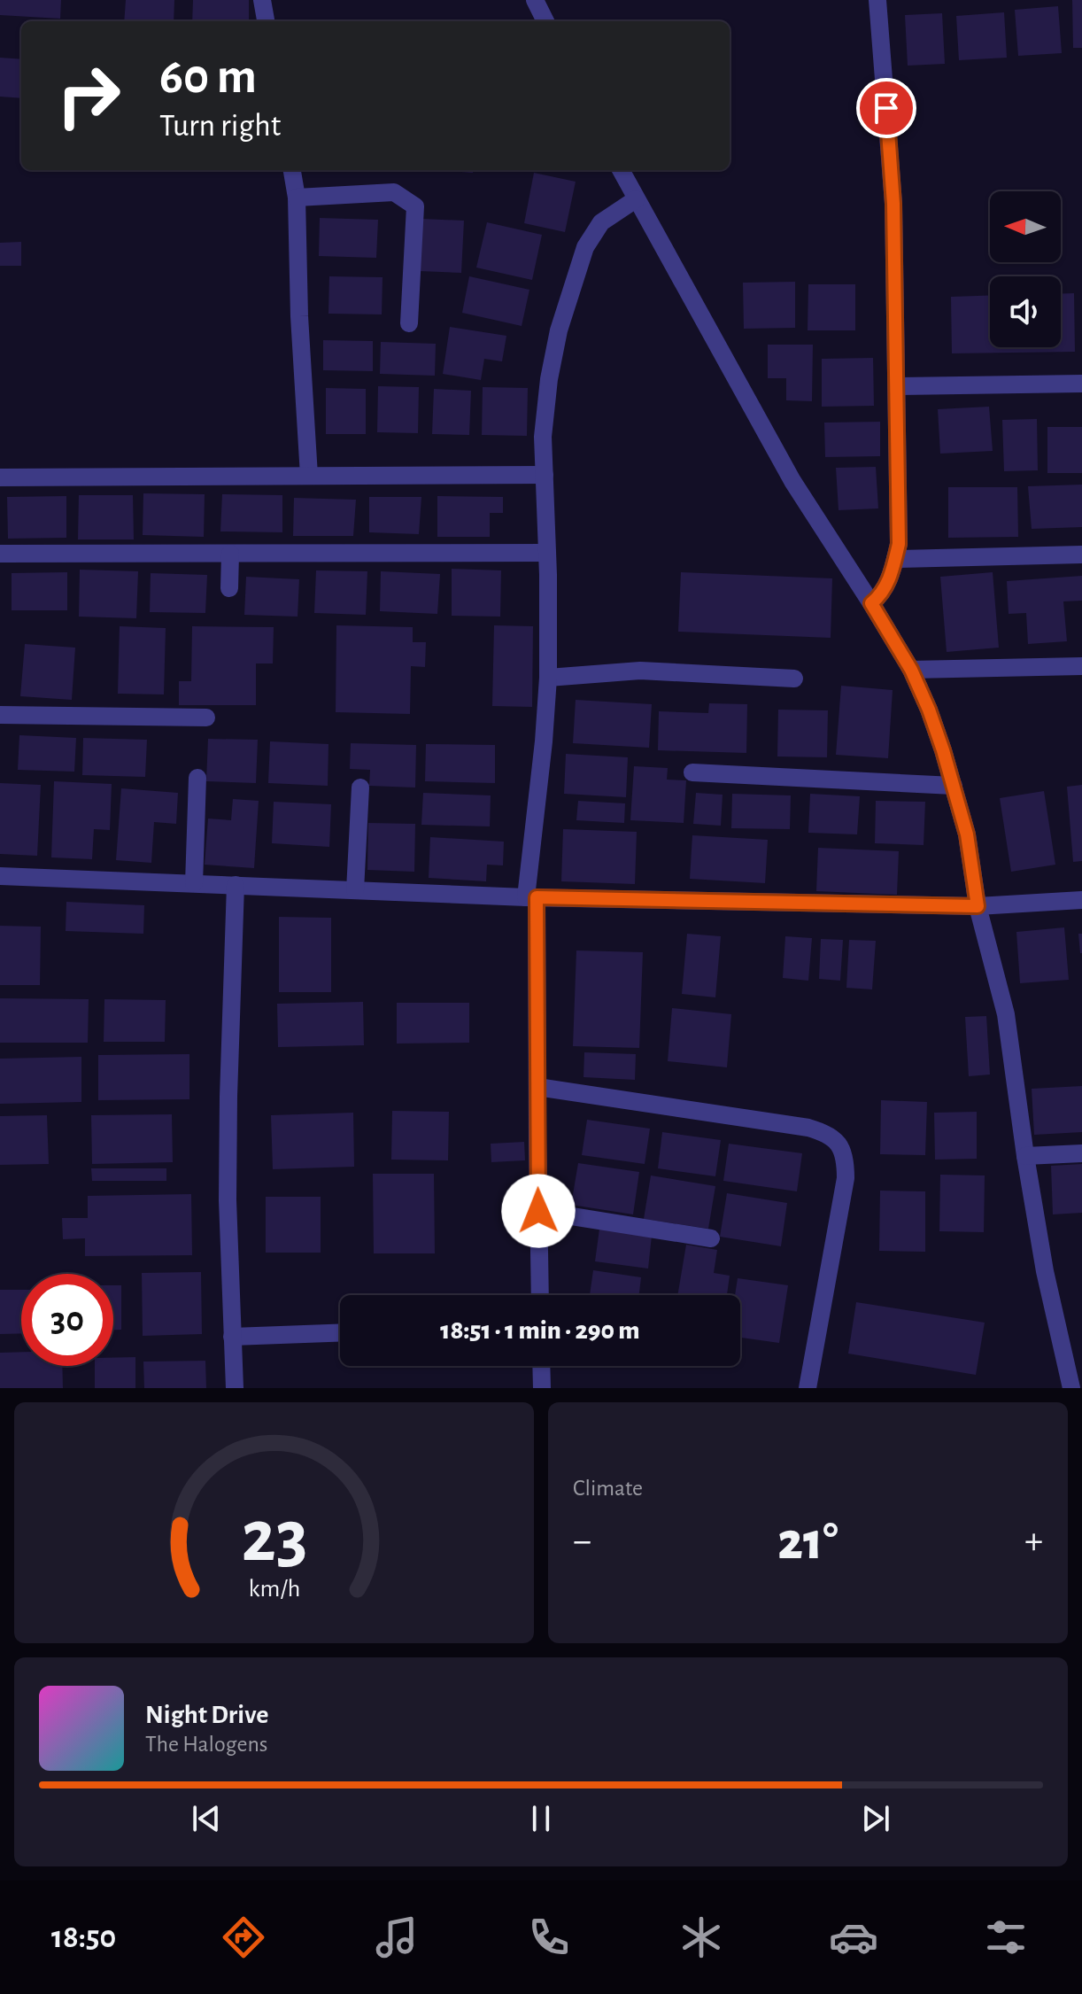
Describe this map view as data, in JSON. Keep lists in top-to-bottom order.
{
  "north": "left",
  "page": {
    "turn": ["60 m", "Turn right"],
    "limit": "30",
    "trip": "18:51 · 1 min · 290 m",
    "tile": "Climate",
    "heat": ["−", "21°", "+"],
    "song": ["Night Drive", "The Halogens"],
    "tabs": "18:50",
    "gauge": ["23", "km/h"]
  }
}
